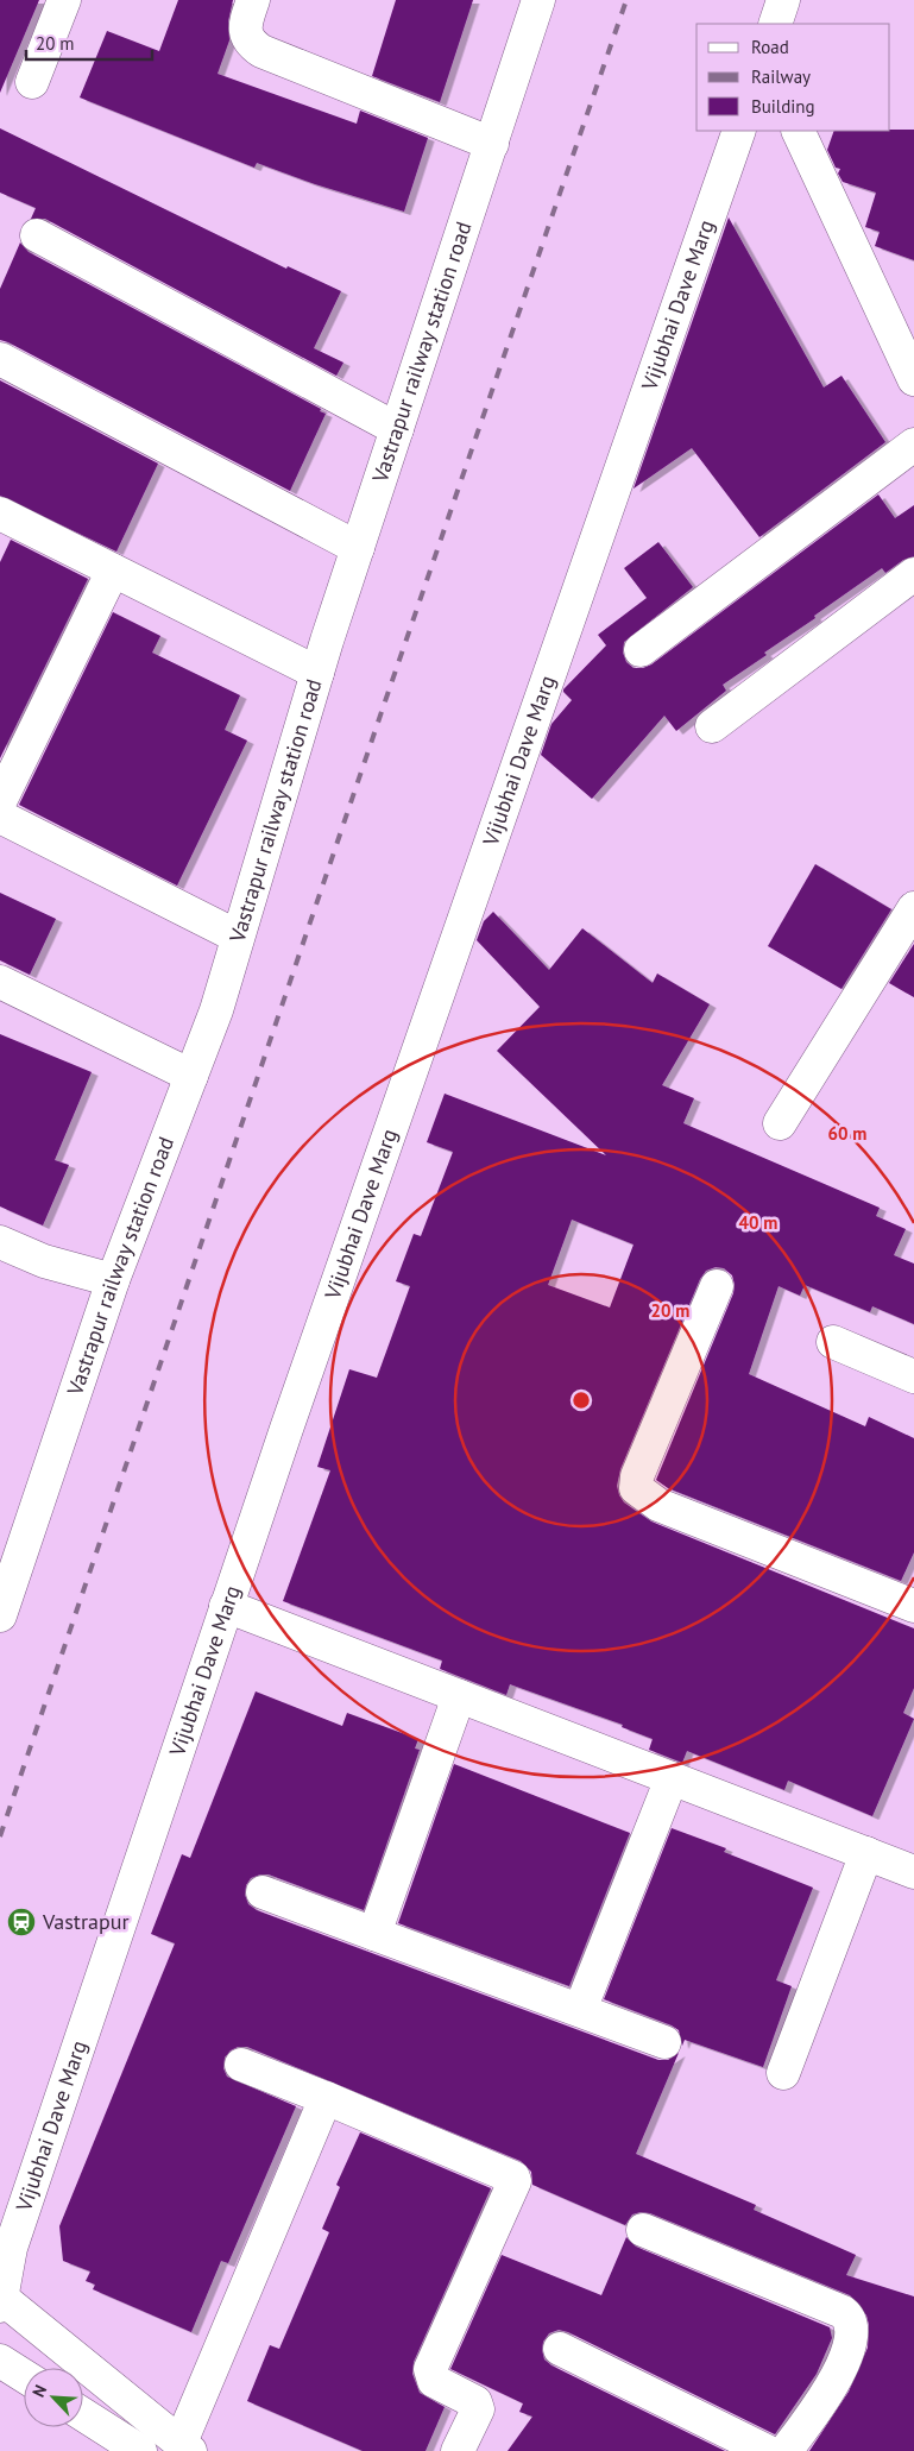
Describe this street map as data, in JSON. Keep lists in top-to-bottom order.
{
  "streets": {
    "street": ["Vijubhai Dave Marg", "Vastrapur railway station road"]
  },
  "places": {
    "station": ["Vastrapur"]
  },
  "legend": ["Road", "Railway", "Building"],
  "scale_bar": "20 m",
  "north": "top left",
  "rings": ["60 m", "40 m", "20 m"]
}
